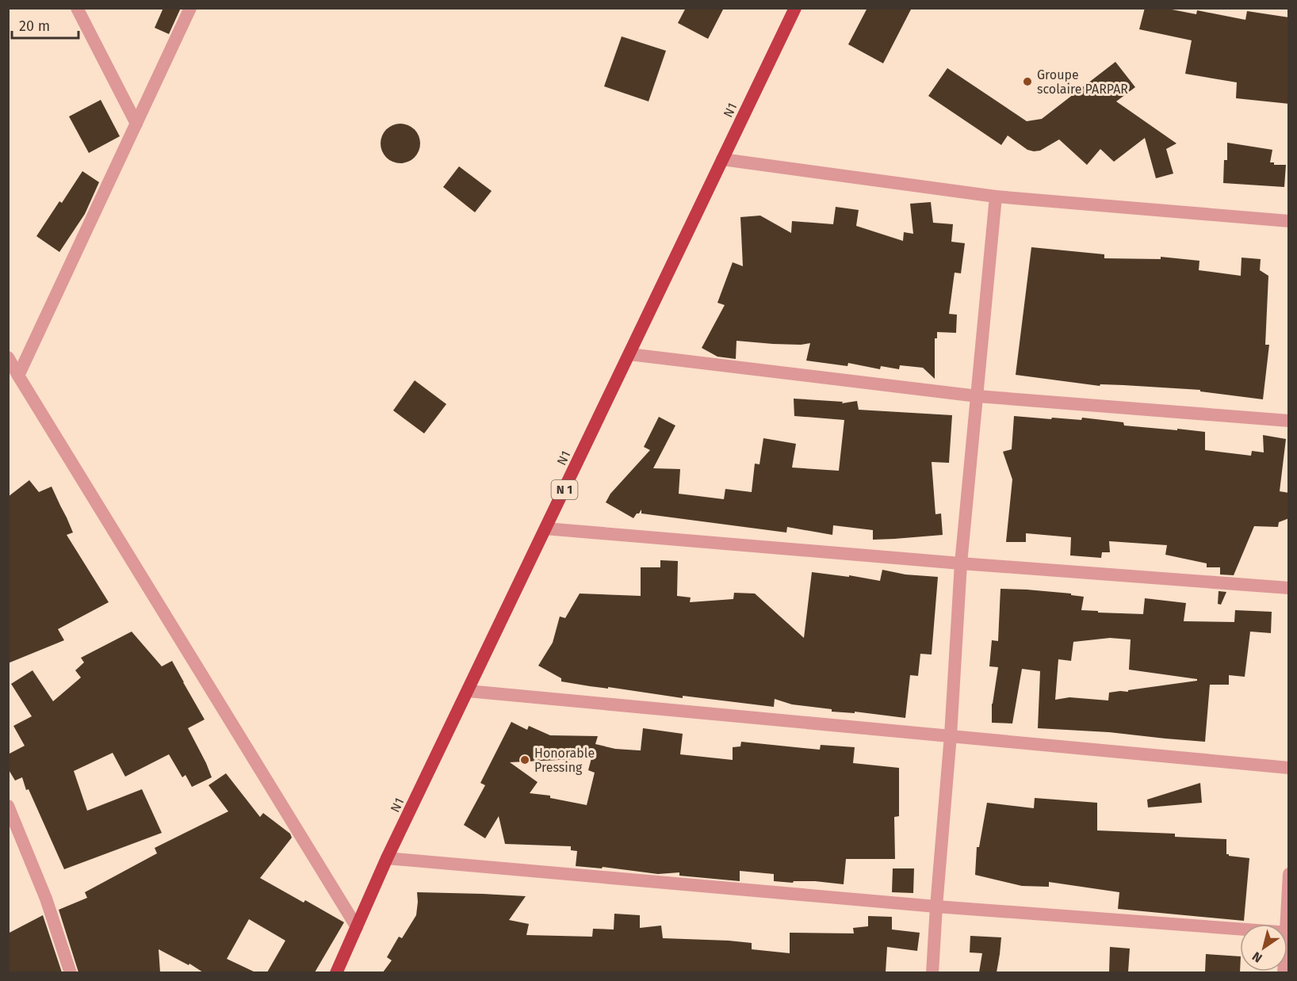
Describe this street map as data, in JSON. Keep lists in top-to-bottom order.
{
  "streets": {
    "highway": ["N1", "N 1"]
  },
  "places": ["Groupe scolaire PARPAR", "Honorable Pressing"],
  "scale_bar": "20 m",
  "north": "bottom left"
}
